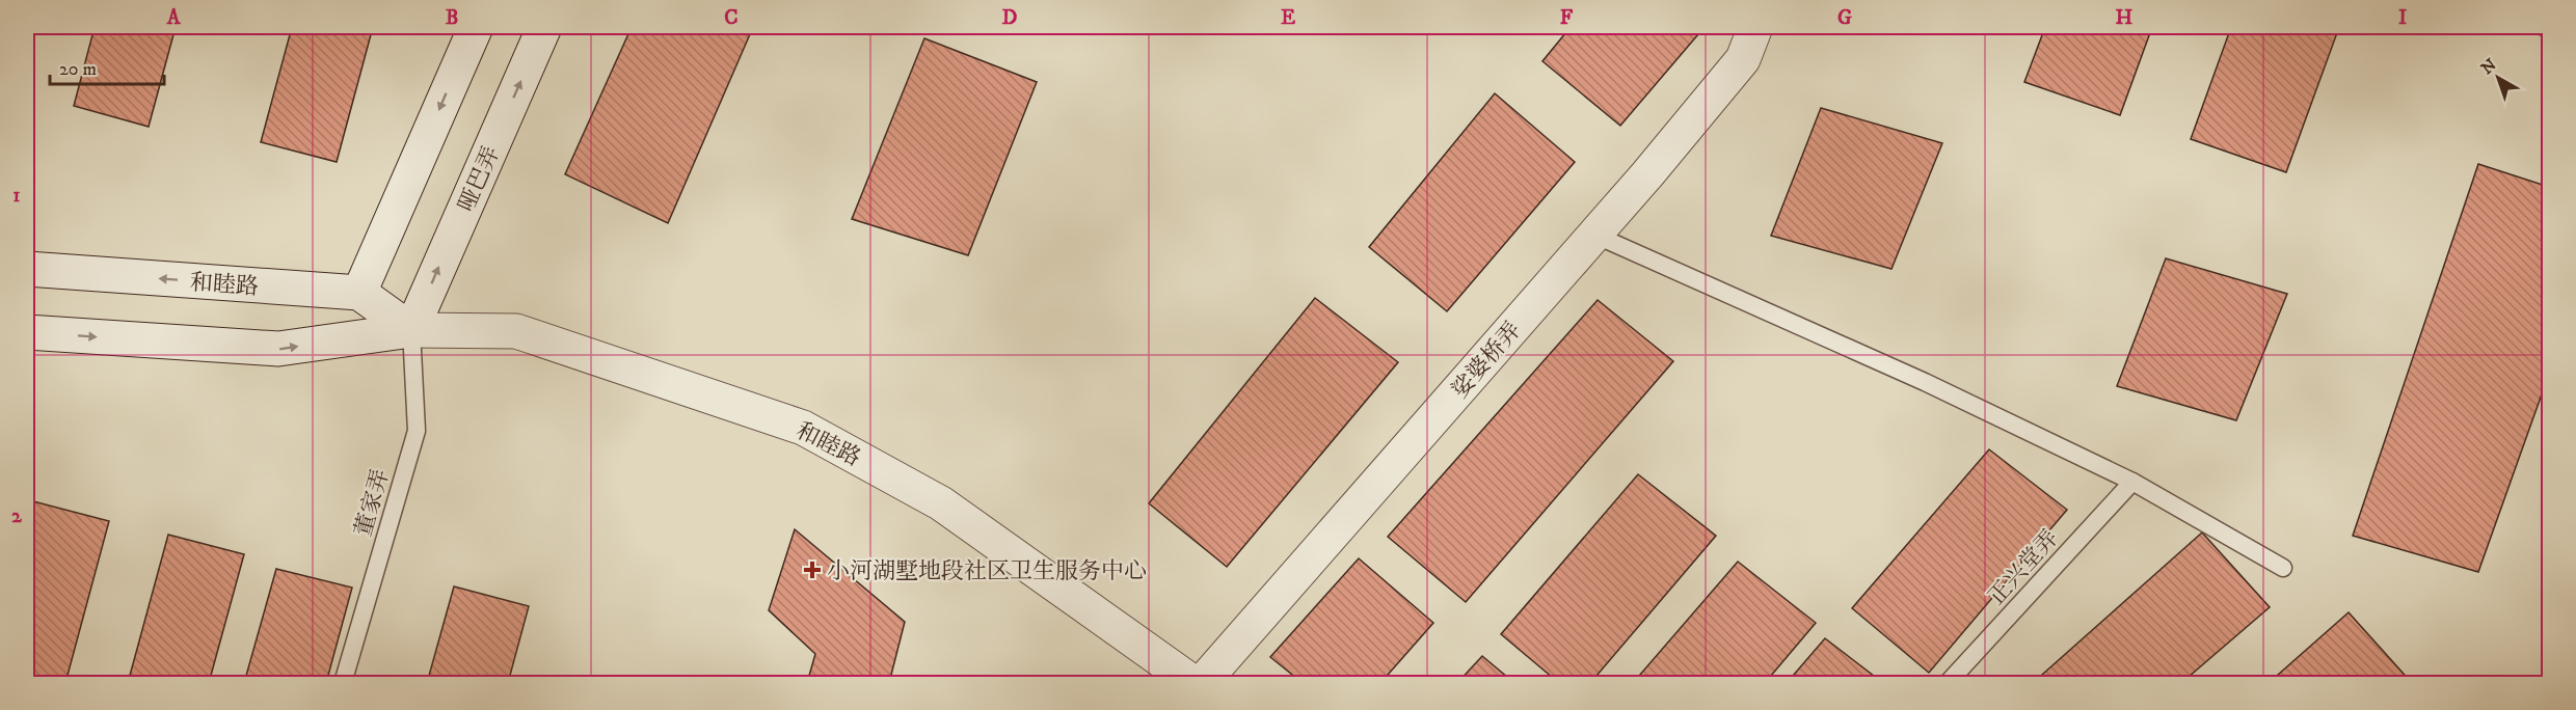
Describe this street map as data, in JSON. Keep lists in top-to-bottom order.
{
  "streets": {
    "street": ["哑巴弄", "和睦路", "娑婆桥弄"],
    "lane": ["董家弄", "正兴堂弄"]
  },
  "crossings": [
    ["哑巴弄", "和睦路"],
    ["哑巴弄", "董家弄"],
    ["和睦路", "董家弄"]
  ],
  "places": {
    "health": ["小河湖墅地段社区卫生服务中心"]
  },
  "scale_bar": "20 m",
  "north": "top left",
  "grid": {
    "columns": [
      "A",
      "B",
      "C",
      "D",
      "E",
      "F",
      "G",
      "H",
      "I"
    ],
    "rows": ["1", "2"]
  }
}
